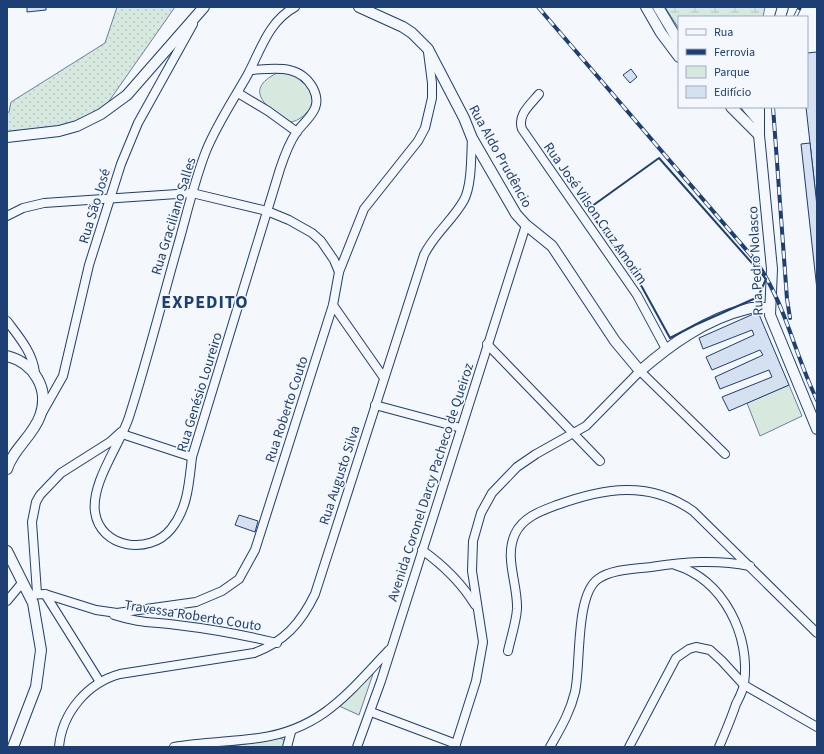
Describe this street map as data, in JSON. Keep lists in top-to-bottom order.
{
  "streets": {
    "street": [
      "Rua Aldo Prudêncio",
      "Rua São José",
      "Rua José Vilson Cruz Amorim",
      "Rua Graciliano Salles",
      "Rua Pedro Nolasco",
      "Rua Genésio Loureiro",
      "Rua Roberto Couto",
      "Rua Augusto Silva",
      "Avenida Coronel Darcy Pacheco de Queiroz",
      "Travessa Roberto Couto"
    ]
  },
  "crossings": [
    ["Rua Aldo Prudêncio", "Rua Roberto Couto"],
    ["Rua Aldo Prudêncio", "Rua Augusto Silva"],
    ["Rua Aldo Prudêncio", "Avenida Coronel Darcy Pacheco de Queiroz"],
    ["Rua Graciliano Salles", "Rua Genésio Loureiro"],
    ["Rua Roberto Couto", "Travessa Roberto Couto"],
    ["Rua Augusto Silva", "Travessa Roberto Couto"]
  ],
  "districts": ["EXPEDITO"],
  "legend": [
    "Rua",
    "Ferrovia",
    "Parque",
    "Edifício"
  ]
}
